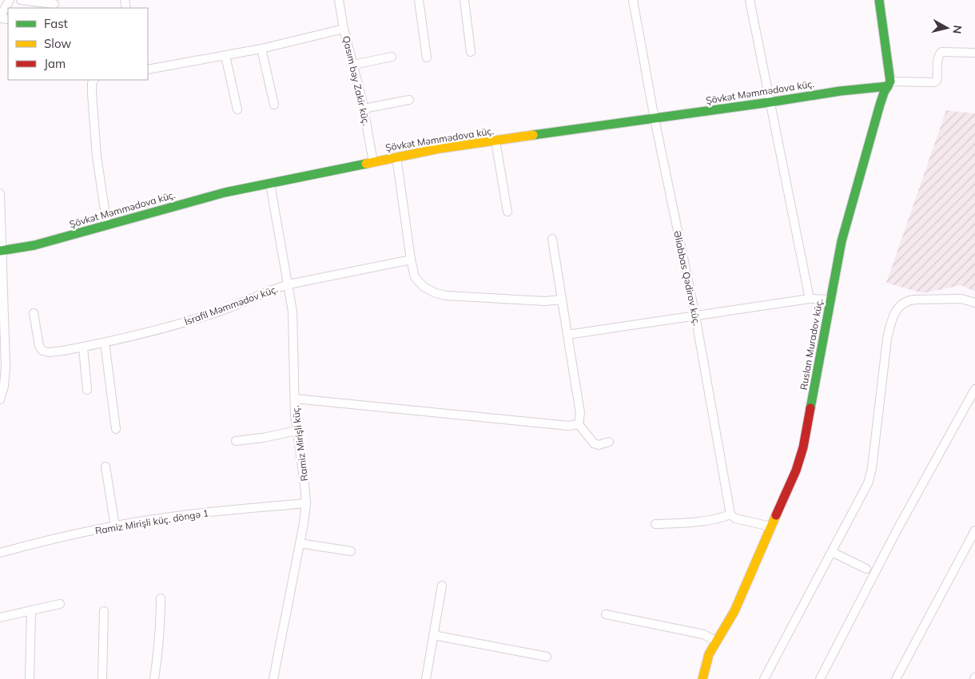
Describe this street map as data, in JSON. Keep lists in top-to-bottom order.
{
  "streets": {
    "street": [
      "Qasım bəy Zakir küç.",
      "Şövkət Məmmədova küç.",
      "Əliabbas Qədirov küç.",
      "İsrafil Məmmədov küç.",
      "Ruslan Muradov küç.",
      "Ramiz Mirişli küç.",
      "Ramiz Mirişli küç. döngə 1"
    ]
  },
  "crossings": [
    ["Qasım bəy Zakir küç.", "Şövkət Məmmədova küç."],
    ["Şövkət Məmmədova küç.", "Əliabbas Qədirov küç."],
    ["Şövkət Məmmədova küç.", "Ruslan Muradov küç."],
    ["Şövkət Məmmədova küç.", "Ramiz Mirişli küç."],
    ["İsrafil Məmmədov küç.", "Ramiz Mirişli küç."],
    ["Ramiz Mirişli küç.", "Ramiz Mirişli küç. döngə 1"]
  ],
  "legend": ["Fast", "Slow", "Jam"],
  "north": "right"
}
